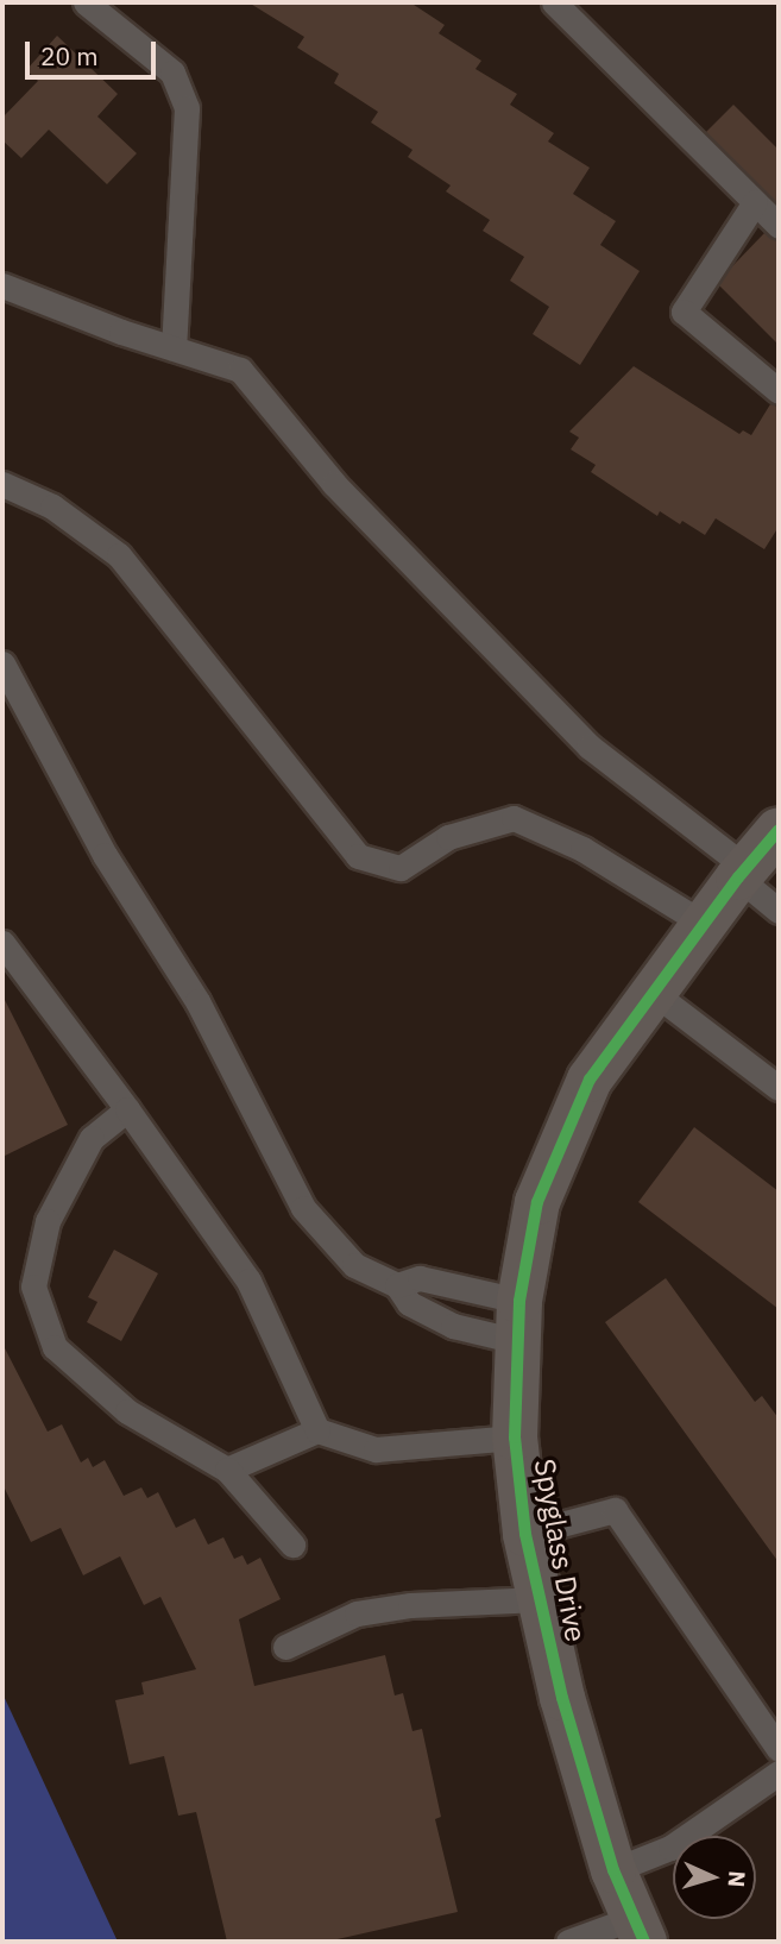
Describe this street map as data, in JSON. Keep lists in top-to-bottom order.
{
  "streets": {
    "street": ["Spyglass Drive"]
  },
  "scale_bar": "20 m",
  "north": "right"
}
